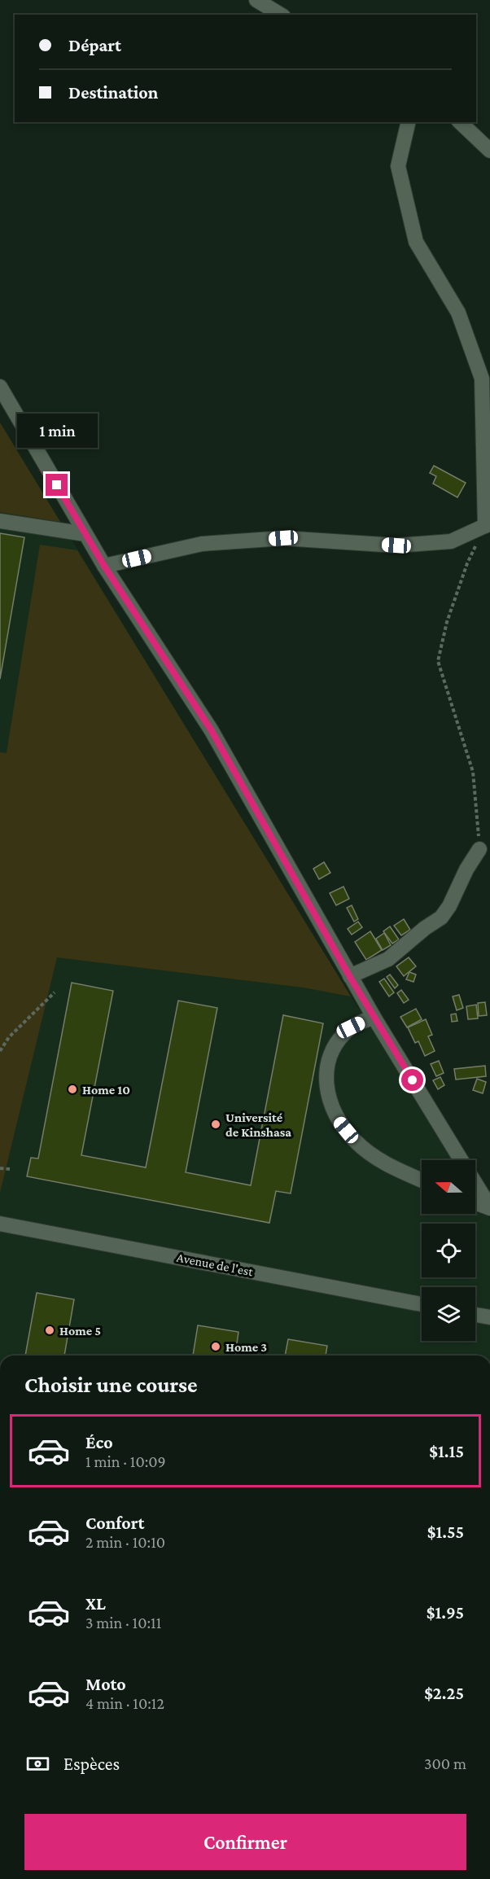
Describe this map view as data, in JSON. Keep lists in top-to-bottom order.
{
  "streets": {
    "street": ["Avenue de l'est"]
  },
  "places": [
    "Home 10",
    "Université de Kinshasa",
    "Home 5",
    "Home 3"
  ],
  "north": "left",
  "page": {
    "banner": ["Départ", "Destination"],
    "bubble": "1 min",
    "heading": "Choisir une course",
    "list": [
      {
        "name": "Éco",
        "note": "1 min · 10:09",
        "value": "$1.15"
      },
      {
        "name": "Confort",
        "note": "2 min · 10:10",
        "value": "$1.55"
      },
      {
        "name": "XL",
        "note": "3 min · 10:11",
        "value": "$1.95"
      },
      {
        "name": "Moto",
        "note": "4 min · 10:12",
        "value": "$2.25"
      }
    ],
    "pay": ["Espèces", "300 m"],
    "buttons": "Confirmer"
  }
}
